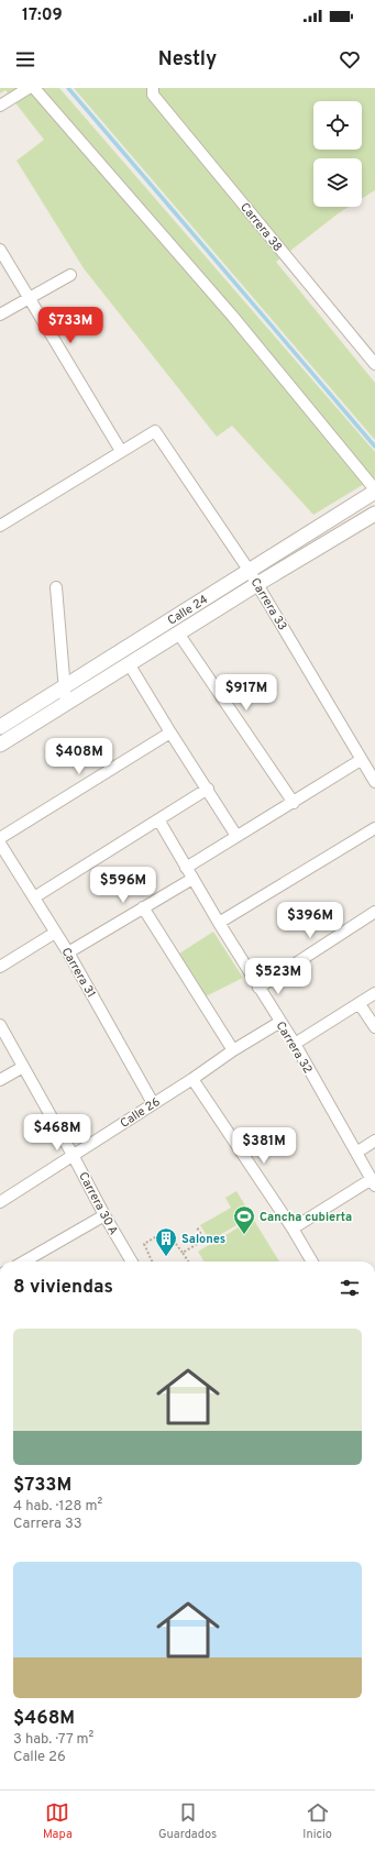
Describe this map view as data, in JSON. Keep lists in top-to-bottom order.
{
  "streets": {
    "street": [
      "Carrera 38",
      "Carrera 33",
      "Calle 24",
      "Carrera 31",
      "Carrera 32",
      "Calle 26",
      "Carrera 30 A"
    ]
  },
  "crossings": [
    ["Carrera 33", "Calle 24"],
    ["Carrera 31", "Calle 26"],
    ["Carrera 32", "Calle 26"],
    ["Calle 26", "Carrera 30 A"]
  ],
  "places": {
    "sports": ["Cancha cubierta"],
    "building": ["Salones"]
  },
  "page": {
    "status": "17:09",
    "header": "Nestly",
    "price": [
      "$733M",
      "$917M",
      "$408M",
      "$596M",
      "$396M",
      "$523M",
      "$468M",
      "$381M"
    ],
    "heading": "8 viviendas",
    "list": [
      {
        "name": "$733M",
        "note": "4 hab. · 128 m² · Carrera 33"
      },
      {
        "name": "$468M",
        "note": "3 hab. · 77 m² · Calle 26"
      }
    ],
    "tabs": ["Mapa", "Guardados", "Inicio"]
  }
}
